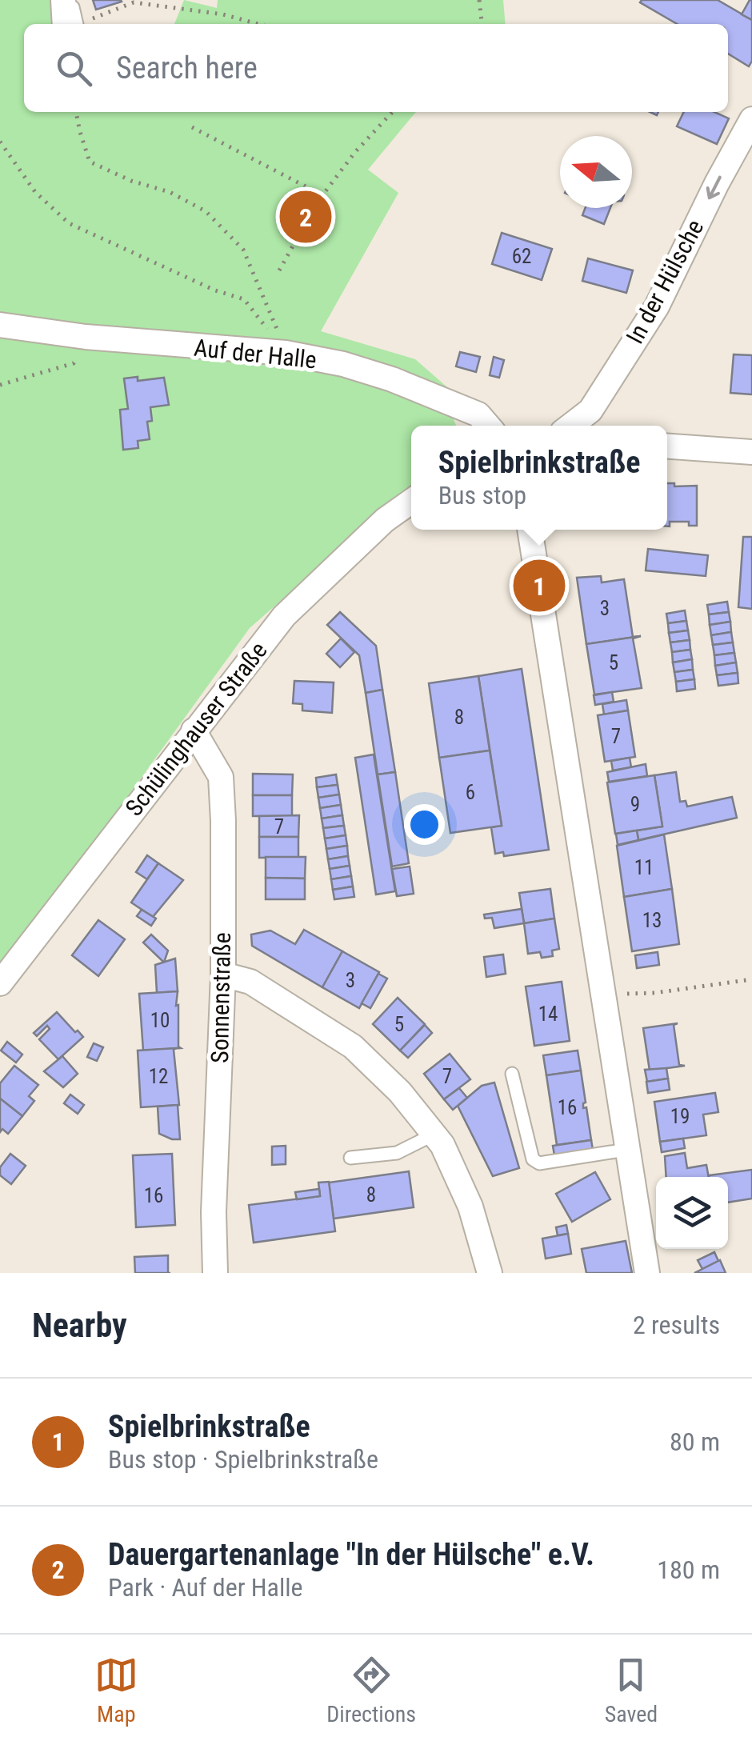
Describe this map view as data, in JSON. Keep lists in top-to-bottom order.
{
  "streets": {
    "street": [
      "In der Hülsche",
      "Auf der Halle",
      "Schülinghauser Straße",
      "Sonnenstraße"
    ]
  },
  "crossings": [
    ["Schülinghauser Straße", "Sonnenstraße"]
  ],
  "one_way": ["In der Hülsche"],
  "house_numbers": [
    "62",
    "3",
    "5",
    "8",
    "7",
    "6",
    "9",
    "7",
    "11",
    "13",
    "3",
    "14",
    "10",
    "5",
    "12",
    "7",
    "16",
    "19",
    "8",
    "16"
  ],
  "north": "left",
  "page": {
    "search": "Search here",
    "pins": ["2", "1"],
    "popup": ["Spielbrinkstraße", "Bus stop"],
    "heading": ["Nearby", "2 results"],
    "list": [
      {
        "mark": "1",
        "name": "Spielbrinkstraße",
        "note": "Bus stop · Spielbrinkstraße",
        "value": "80 m"
      },
      {
        "mark": "2",
        "name": "Dauergartenanlage \"In der Hülsche\" e.V.",
        "note": "Park · Auf der Halle",
        "value": "180 m"
      }
    ],
    "nav": ["Map", "Directions", "Saved"]
  }
}
